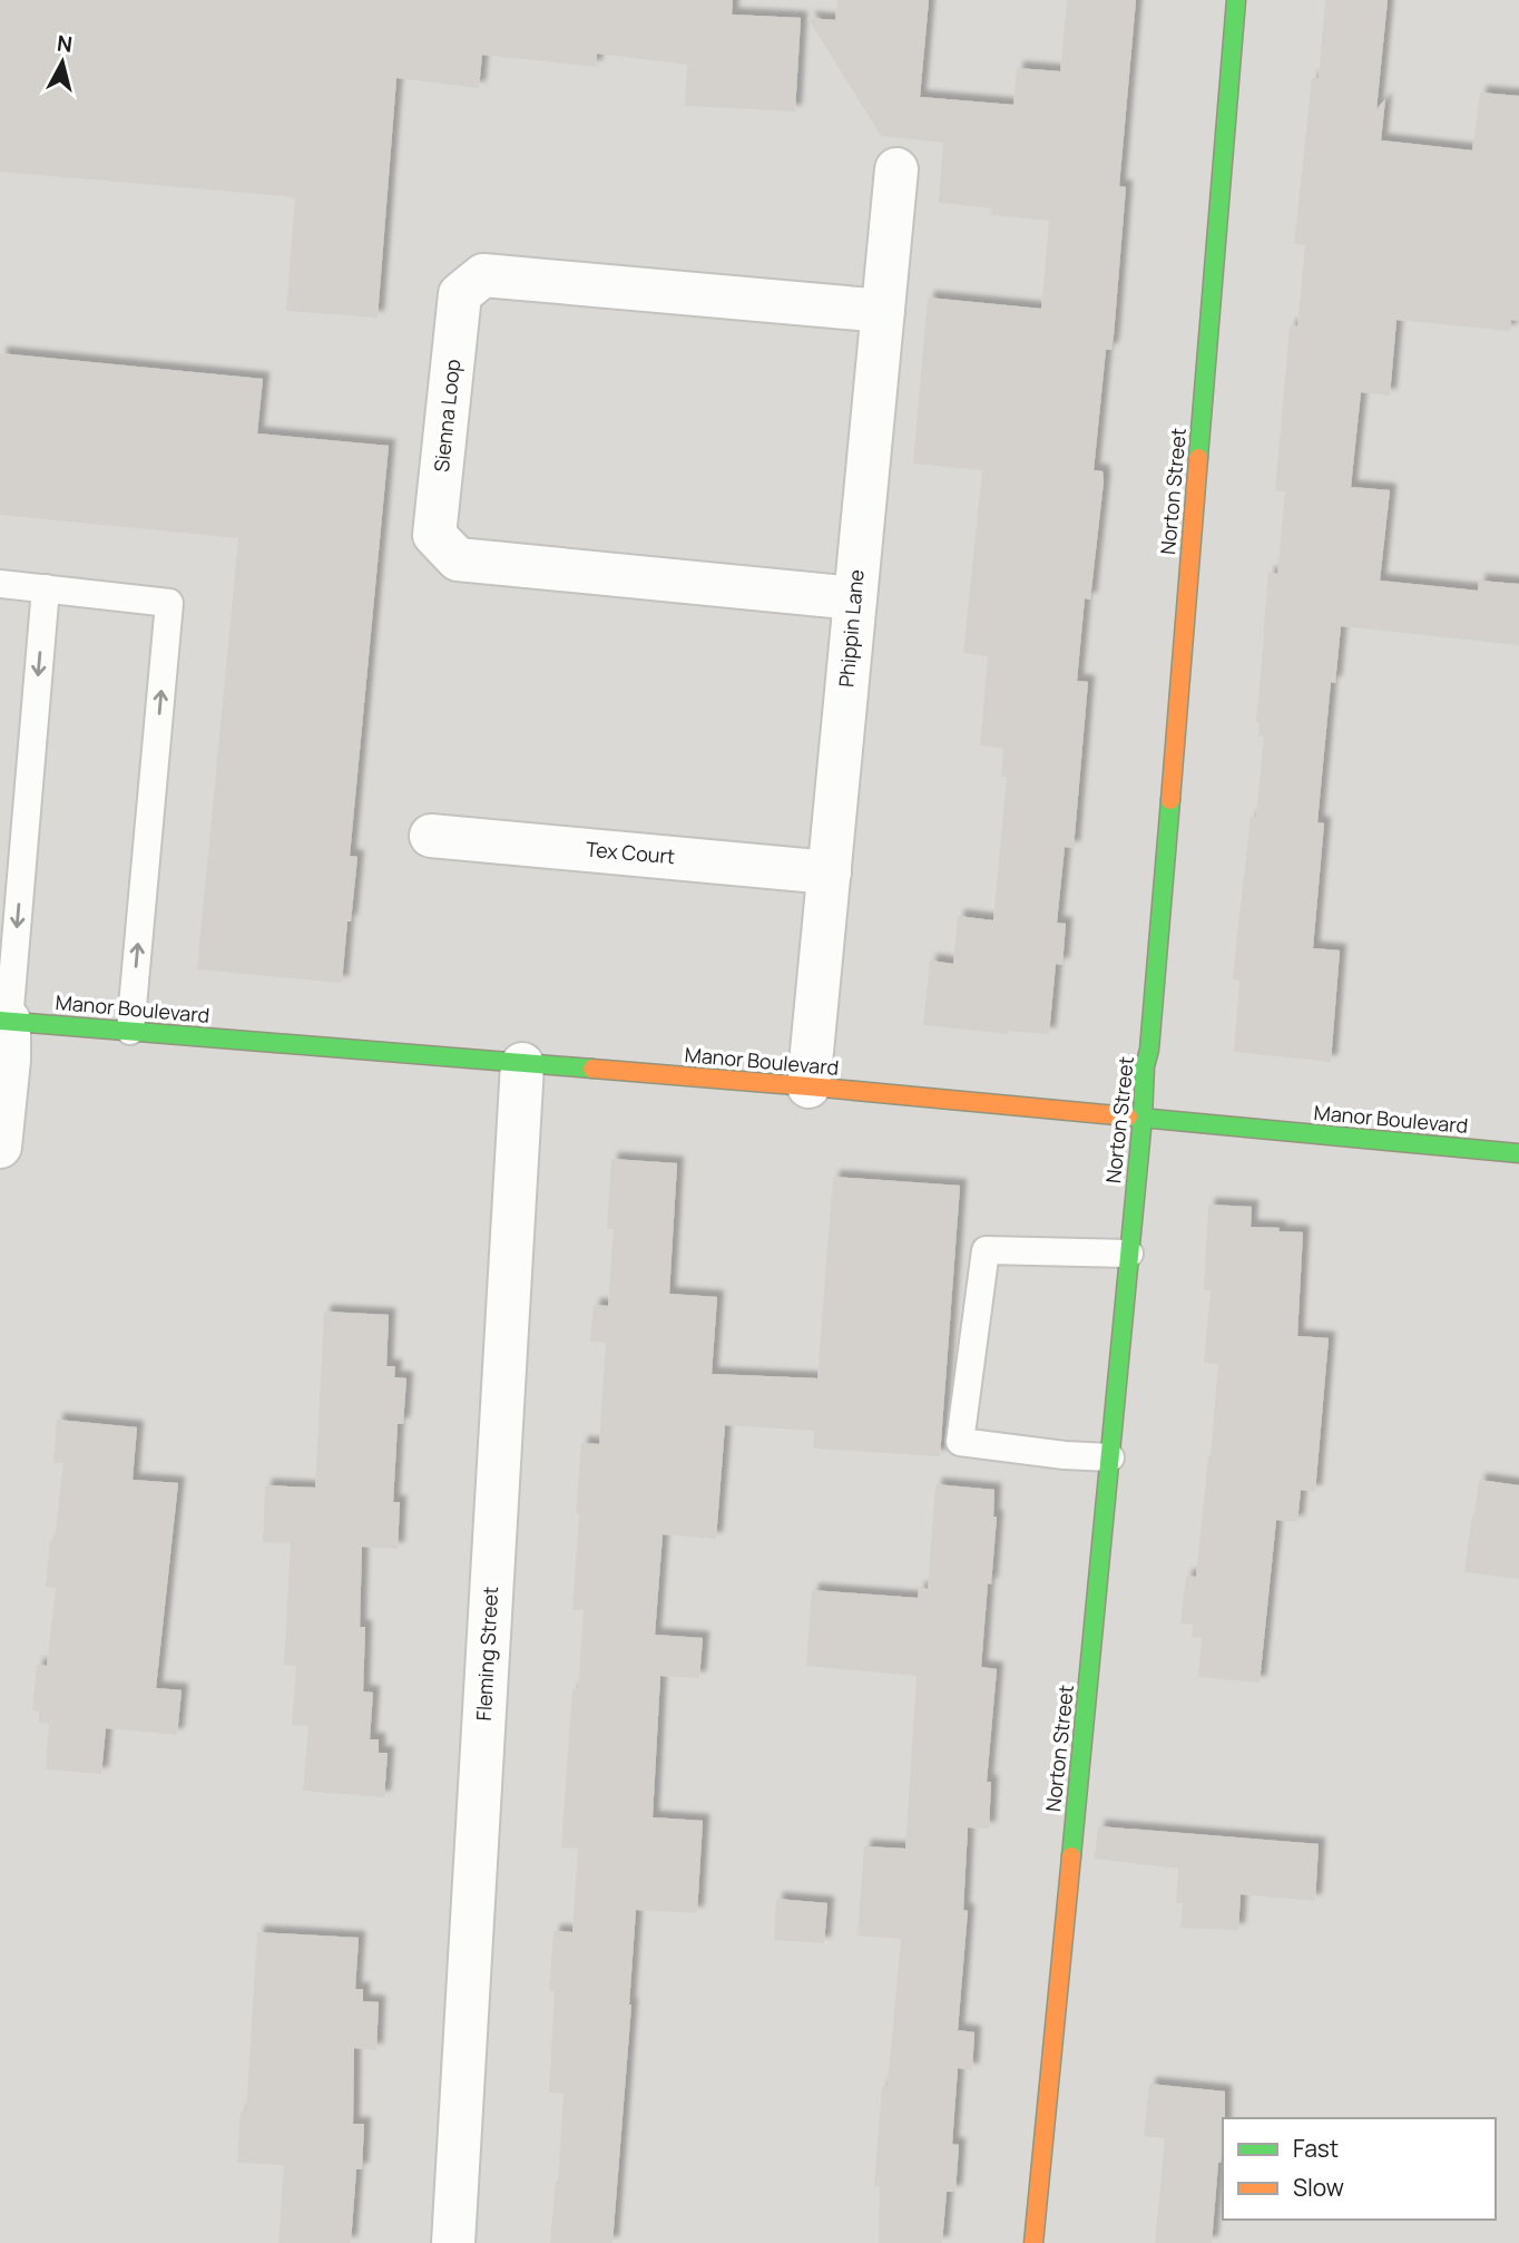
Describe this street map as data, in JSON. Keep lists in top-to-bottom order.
{
  "streets": {
    "street": [
      "Sienna Loop",
      "Norton Street",
      "Phippin Lane",
      "Tex Court",
      "Manor Boulevard",
      "Fleming Street"
    ]
  },
  "crossings": [
    ["Sienna Loop", "Phippin Lane"],
    ["Norton Street", "Manor Boulevard"],
    ["Phippin Lane", "Tex Court"],
    ["Phippin Lane", "Manor Boulevard"],
    ["Manor Boulevard", "Fleming Street"]
  ],
  "legend": ["Fast", "Slow"],
  "north": "top"
}
